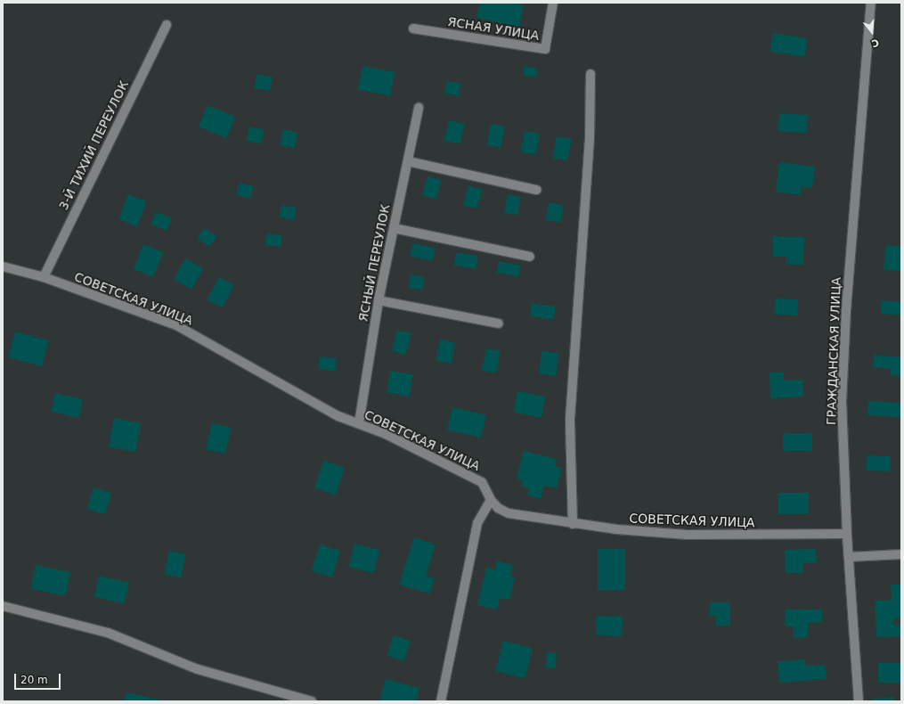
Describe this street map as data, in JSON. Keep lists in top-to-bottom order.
{
  "streets": {
    "street": [
      "ЯСНАЯ УЛИЦА",
      "3-Й ТИХИЙ ПЕРЕУЛОК",
      "ЯСНЫЙ ПЕРЕУЛОК",
      "СОВЕТСКАЯ УЛИЦА",
      "ГРАЖДАНСКАЯ УЛИЦА"
    ]
  },
  "crossings": [
    ["3-Й ТИХИЙ ПЕРЕУЛОК", "СОВЕТСКАЯ УЛИЦА"],
    ["ЯСНЫЙ ПЕРЕУЛОК", "СОВЕТСКАЯ УЛИЦА"],
    ["СОВЕТСКАЯ УЛИЦА", "ГРАЖДАНСКАЯ УЛИЦА"]
  ],
  "scale_bar": "20 m",
  "north": "bottom"
}
